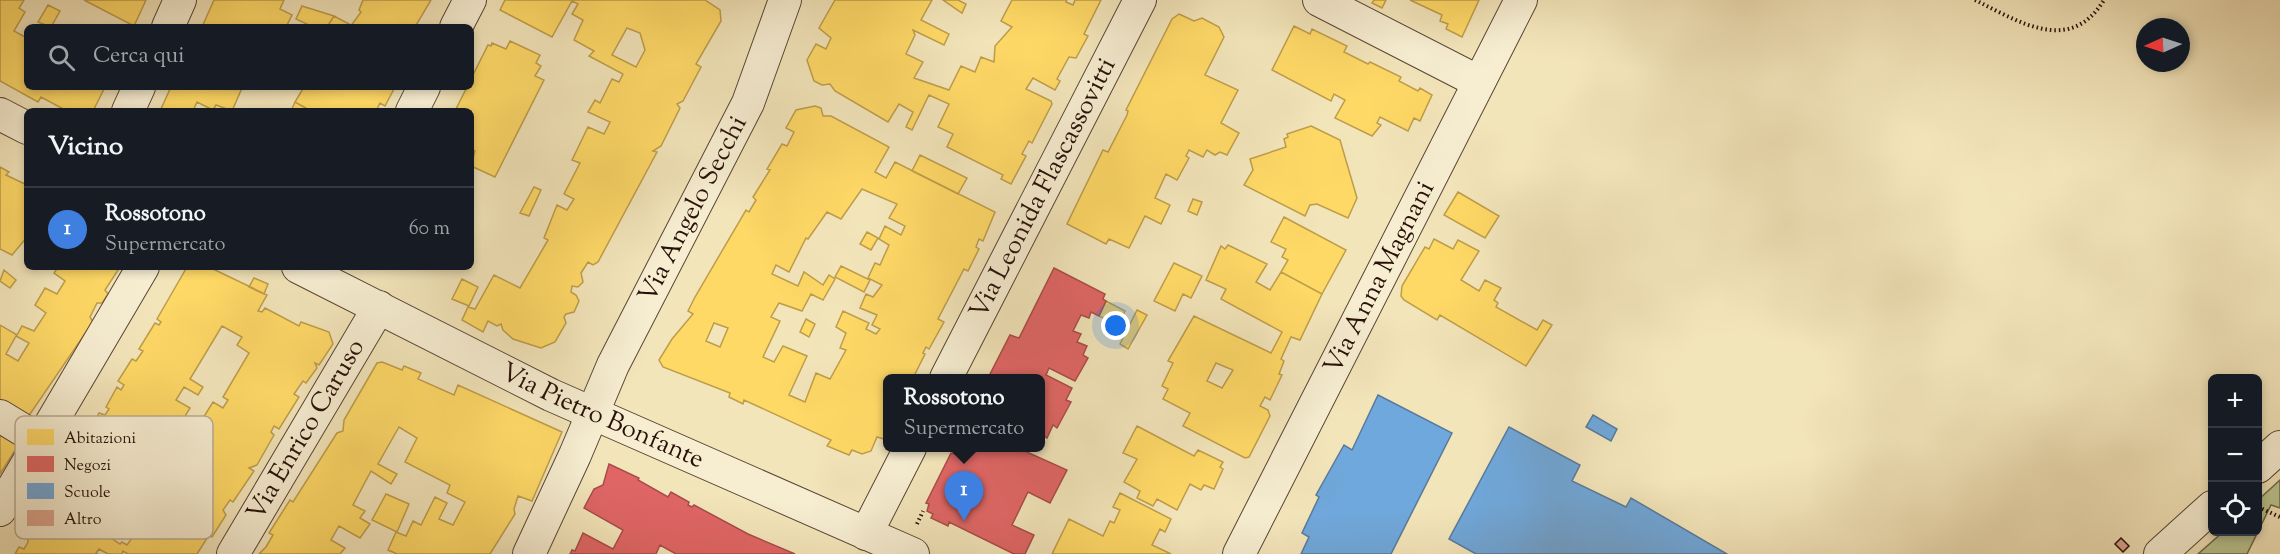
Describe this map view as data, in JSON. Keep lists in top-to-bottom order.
{
  "streets": {
    "street": [
      "Via Leonida Flascassovitti",
      "Via Angelo Secchi",
      "Via Anna Magnani",
      "Via Pietro Bonfante",
      "Via Enrico Caruso"
    ]
  },
  "crossings": [
    ["Via Angelo Secchi", "Via Pietro Bonfante"],
    ["Via Pietro Bonfante", "Via Enrico Caruso"]
  ],
  "legend": [
    "Abitazioni",
    "Negozi",
    "Scuole",
    "Altro"
  ],
  "north": "left",
  "page": {
    "search": "Cerca qui",
    "heading": "Vicino",
    "list": [
      {
        "mark": "1",
        "name": "Rossotono",
        "note": "Supermercato",
        "value": "60 m"
      }
    ],
    "map_buttons": ["+", "−"],
    "popup": ["Rossotono", "Supermercato"],
    "pins": "1"
  }
}
